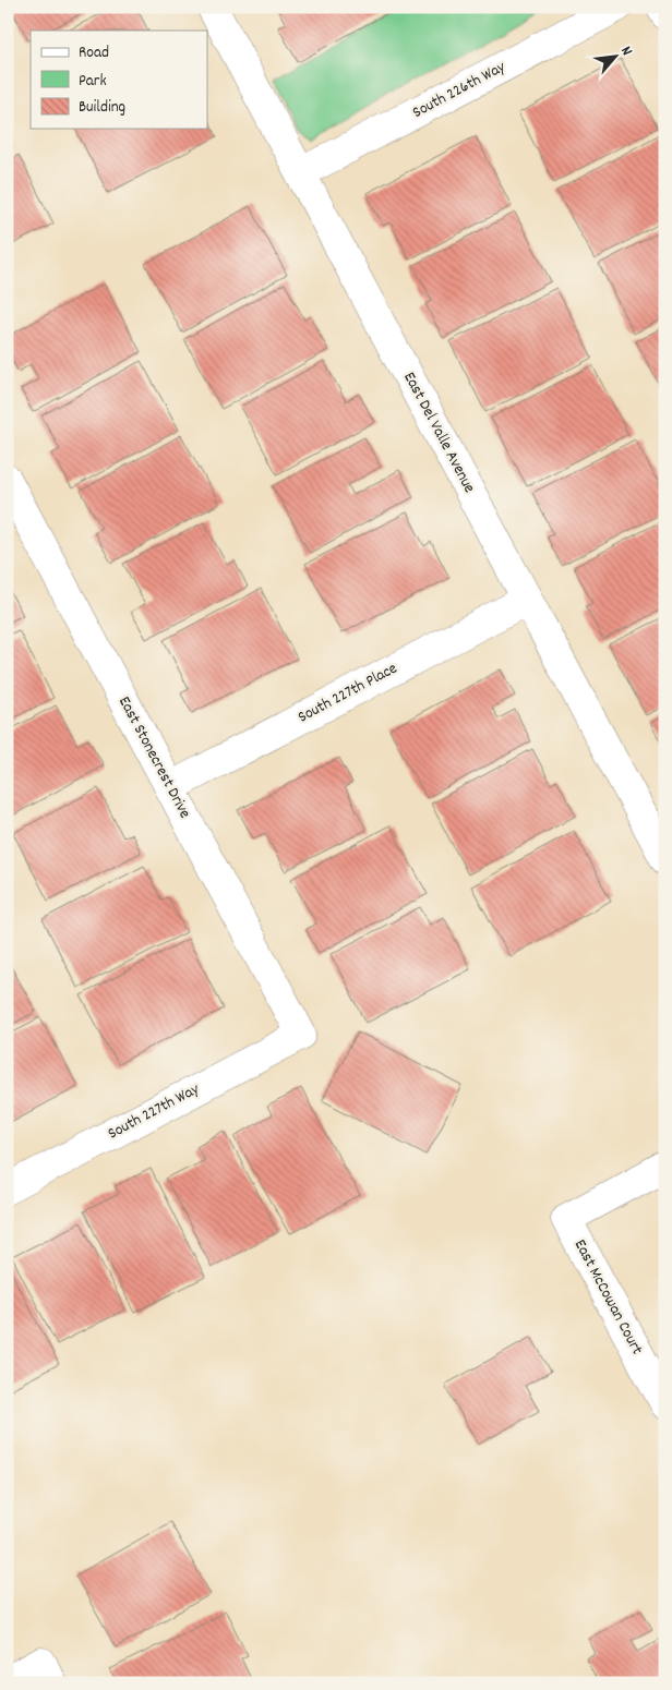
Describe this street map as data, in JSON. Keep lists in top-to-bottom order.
{
  "streets": {
    "street": [
      "South 226th Way",
      "East Del Valle Avenue",
      "South 227th Place",
      "East Stonecrest Drive",
      "South 227th Way",
      "East McCowan Court"
    ]
  },
  "crossings": [
    ["South 226th Way", "East Del Valle Avenue"],
    ["East Del Valle Avenue", "South 227th Place"],
    ["South 227th Place", "East Stonecrest Drive"],
    ["East Stonecrest Drive", "South 227th Way"]
  ],
  "legend": ["Road", "Park", "Building"],
  "north": "top right"
}
